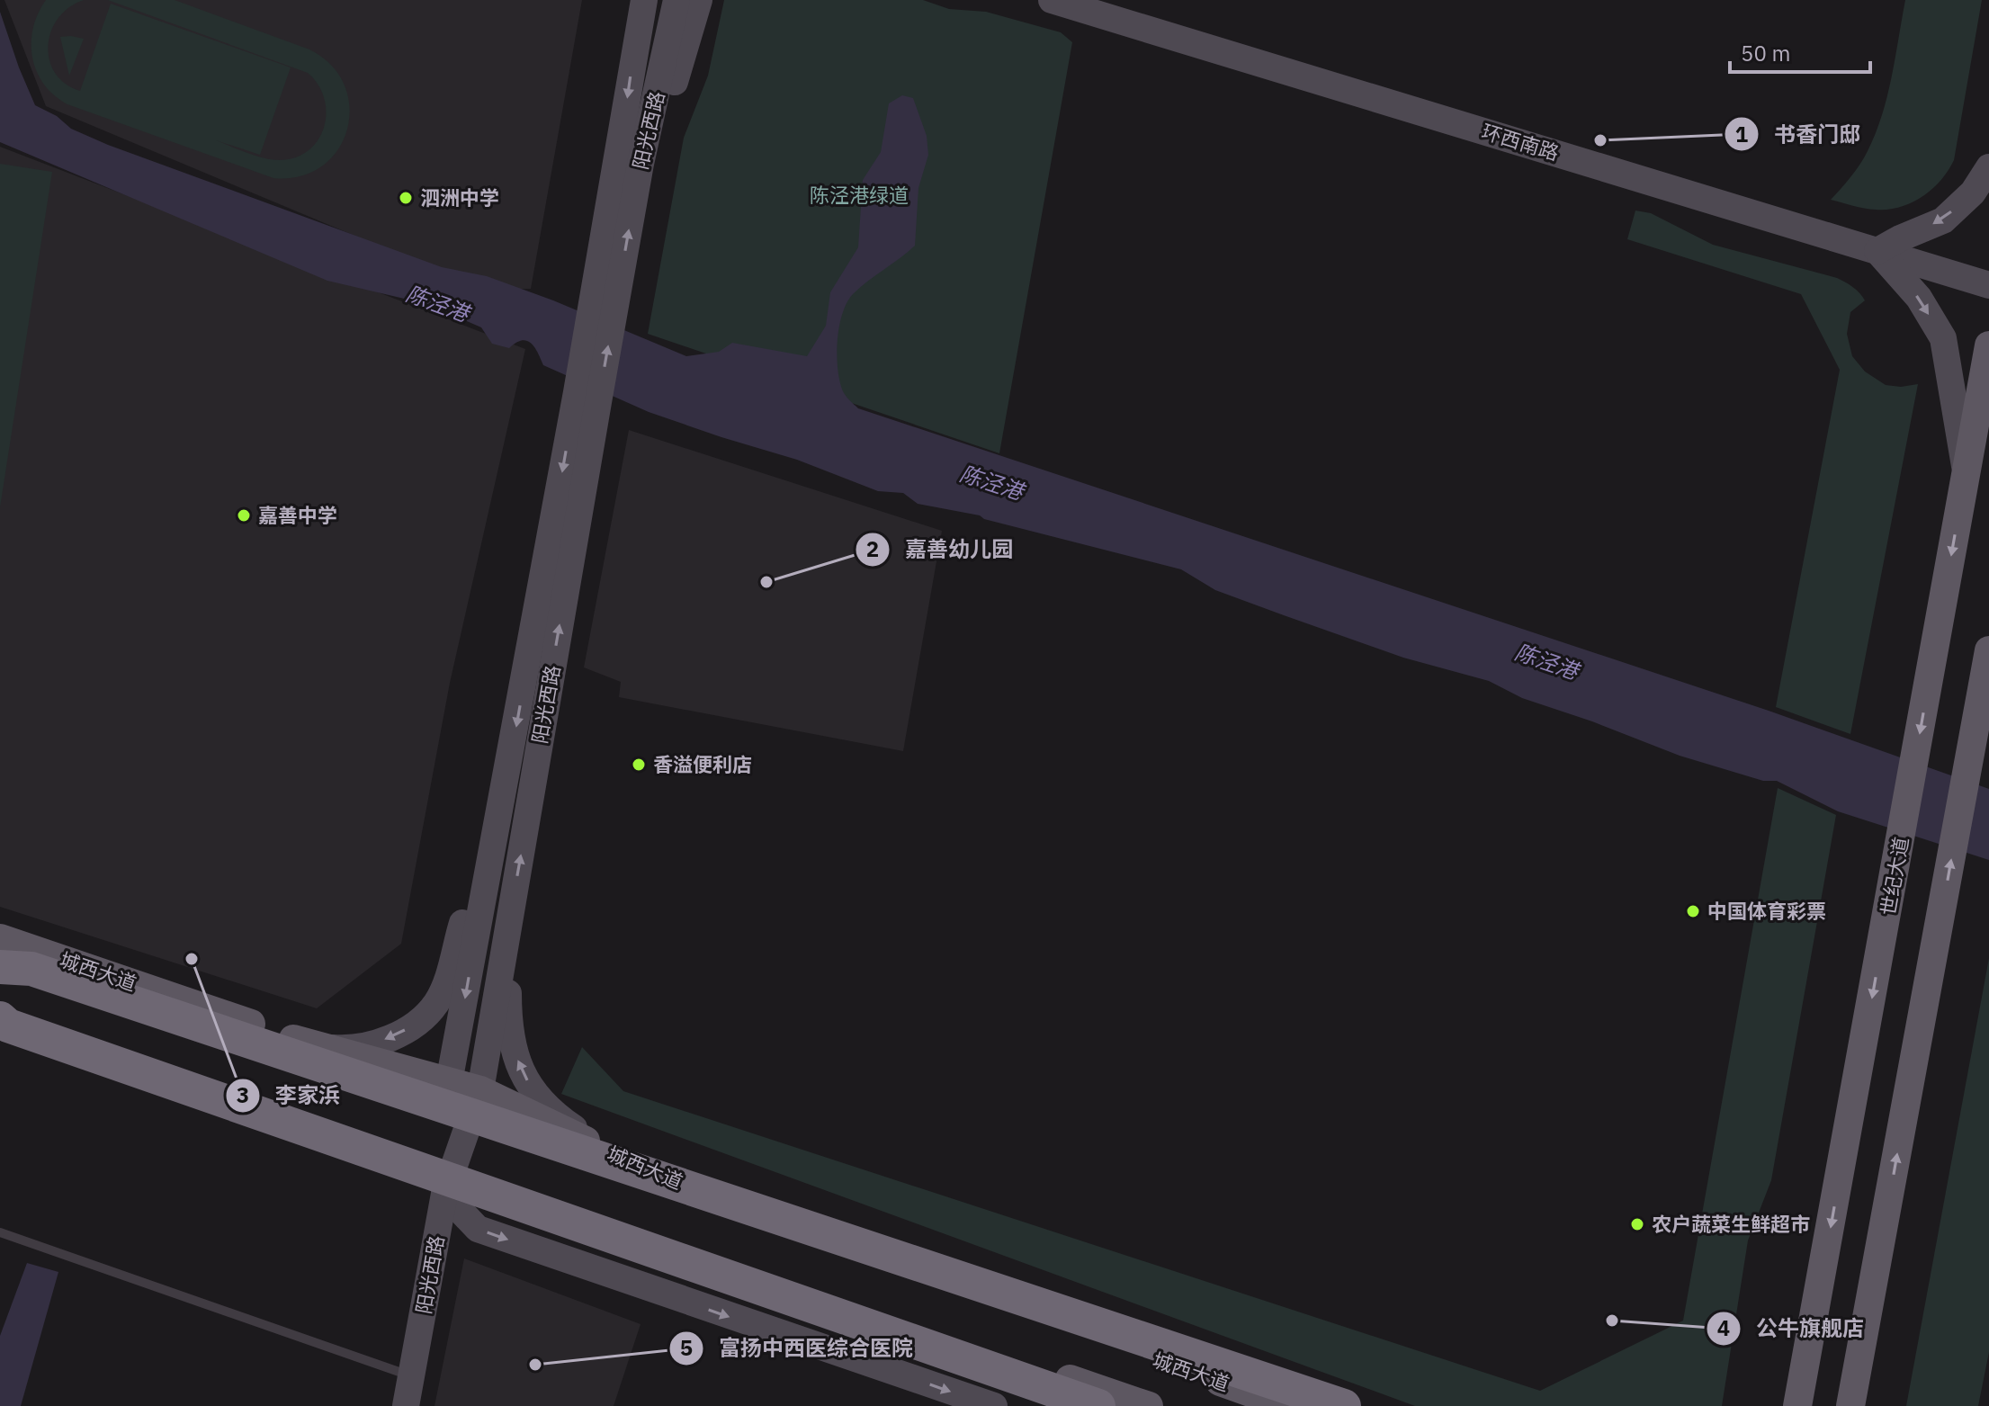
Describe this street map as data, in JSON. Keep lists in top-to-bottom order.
{
  "streets": {
    "main road": [
      "阳光西路",
      "环西南路",
      "世纪大道",
      "城西大道"
    ]
  },
  "crossings": [
    ["阳光西路", "城西大道"]
  ],
  "water": ["陈泾港"],
  "parks": ["陈泾港绿道"],
  "places": [
    "书香门邸",
    "泗洲中学",
    "嘉善中学",
    "嘉善幼儿园",
    "香溢便利店",
    "中国体育彩票",
    "李家浜",
    "农户蔬菜生鲜超市",
    "公牛旗舰店",
    "富扬中西医综合医院"
  ],
  "scale_bar": "50 m"
}
